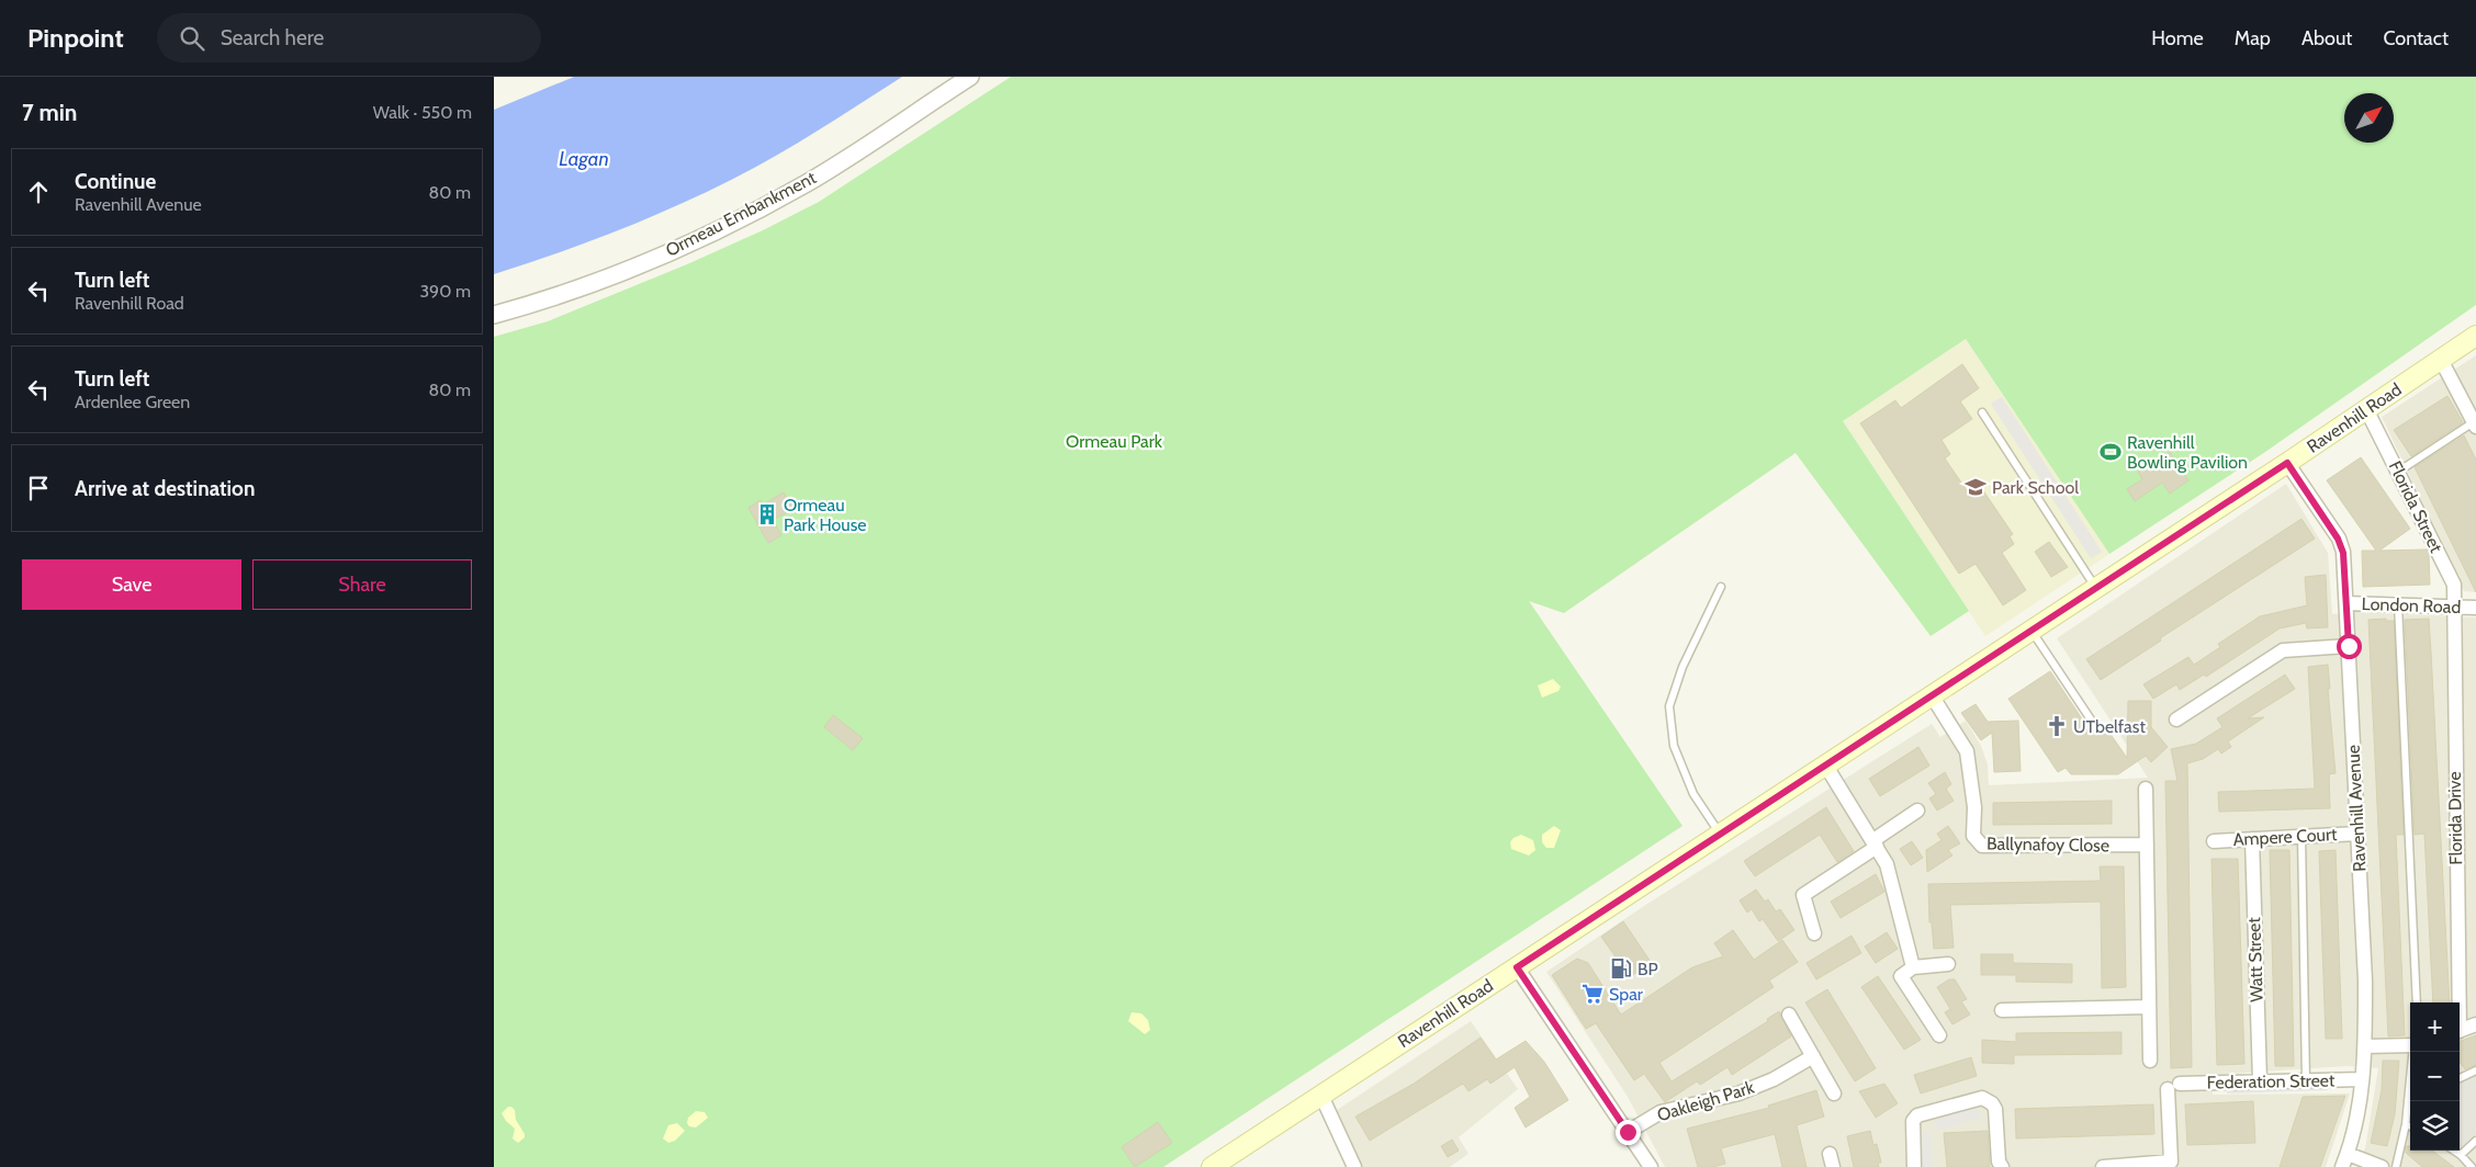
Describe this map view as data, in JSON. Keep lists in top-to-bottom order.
{
  "streets": {
    "main road": ["Ravenhill Road"],
    "street": [
      "Ormeau Embankment",
      "Florida Street",
      "London Road",
      "Ravenhill Avenue",
      "Florida Drive",
      "Ampere Court",
      "Ballynafoy Close",
      "Watt Street",
      "Federation Street",
      "Oakleigh Park"
    ]
  },
  "crossings": [
    ["Ravenhill Road", "Florida Street"],
    ["Ravenhill Road", "Ravenhill Avenue"],
    ["Ravenhill Road", "Ballynafoy Close"],
    ["Florida Street", "London Road"],
    ["Florida Street", "Florida Drive"],
    ["London Road", "Ravenhill Avenue"],
    ["London Road", "Florida Drive"],
    ["Ravenhill Avenue", "Ampere Court"],
    ["Ravenhill Avenue", "Federation Street"],
    ["Ampere Court", "Watt Street"],
    ["Watt Street", "Federation Street"]
  ],
  "water": ["Lagan"],
  "parks": ["Ormeau Park"],
  "places": {
    "sports": ["Ravenhill Bowling Pavilion"],
    "school or university": ["Park School"],
    "building": ["Ormeau Park House"],
    "church": ["UTbelfast"],
    "fuel station": ["BP"],
    "supermarket": ["Spar"]
  },
  "north": "top right",
  "page": {
    "header": "Pinpoint",
    "search": "Search here",
    "nav": [
      "Home",
      "Map",
      "About",
      "Contact"
    ],
    "heading": ["7 min", "Walk · 550 m"],
    "list": [
      ["Continue", "Ravenhill Avenue", "80 m"],
      ["Turn left", "Ravenhill Road", "390 m"],
      ["Turn left", "Ardenlee Green", "80 m"],
      "Arrive at destination"
    ],
    "buttons": ["Save", "Share"],
    "map_buttons": ["+", "−"]
  }
}
